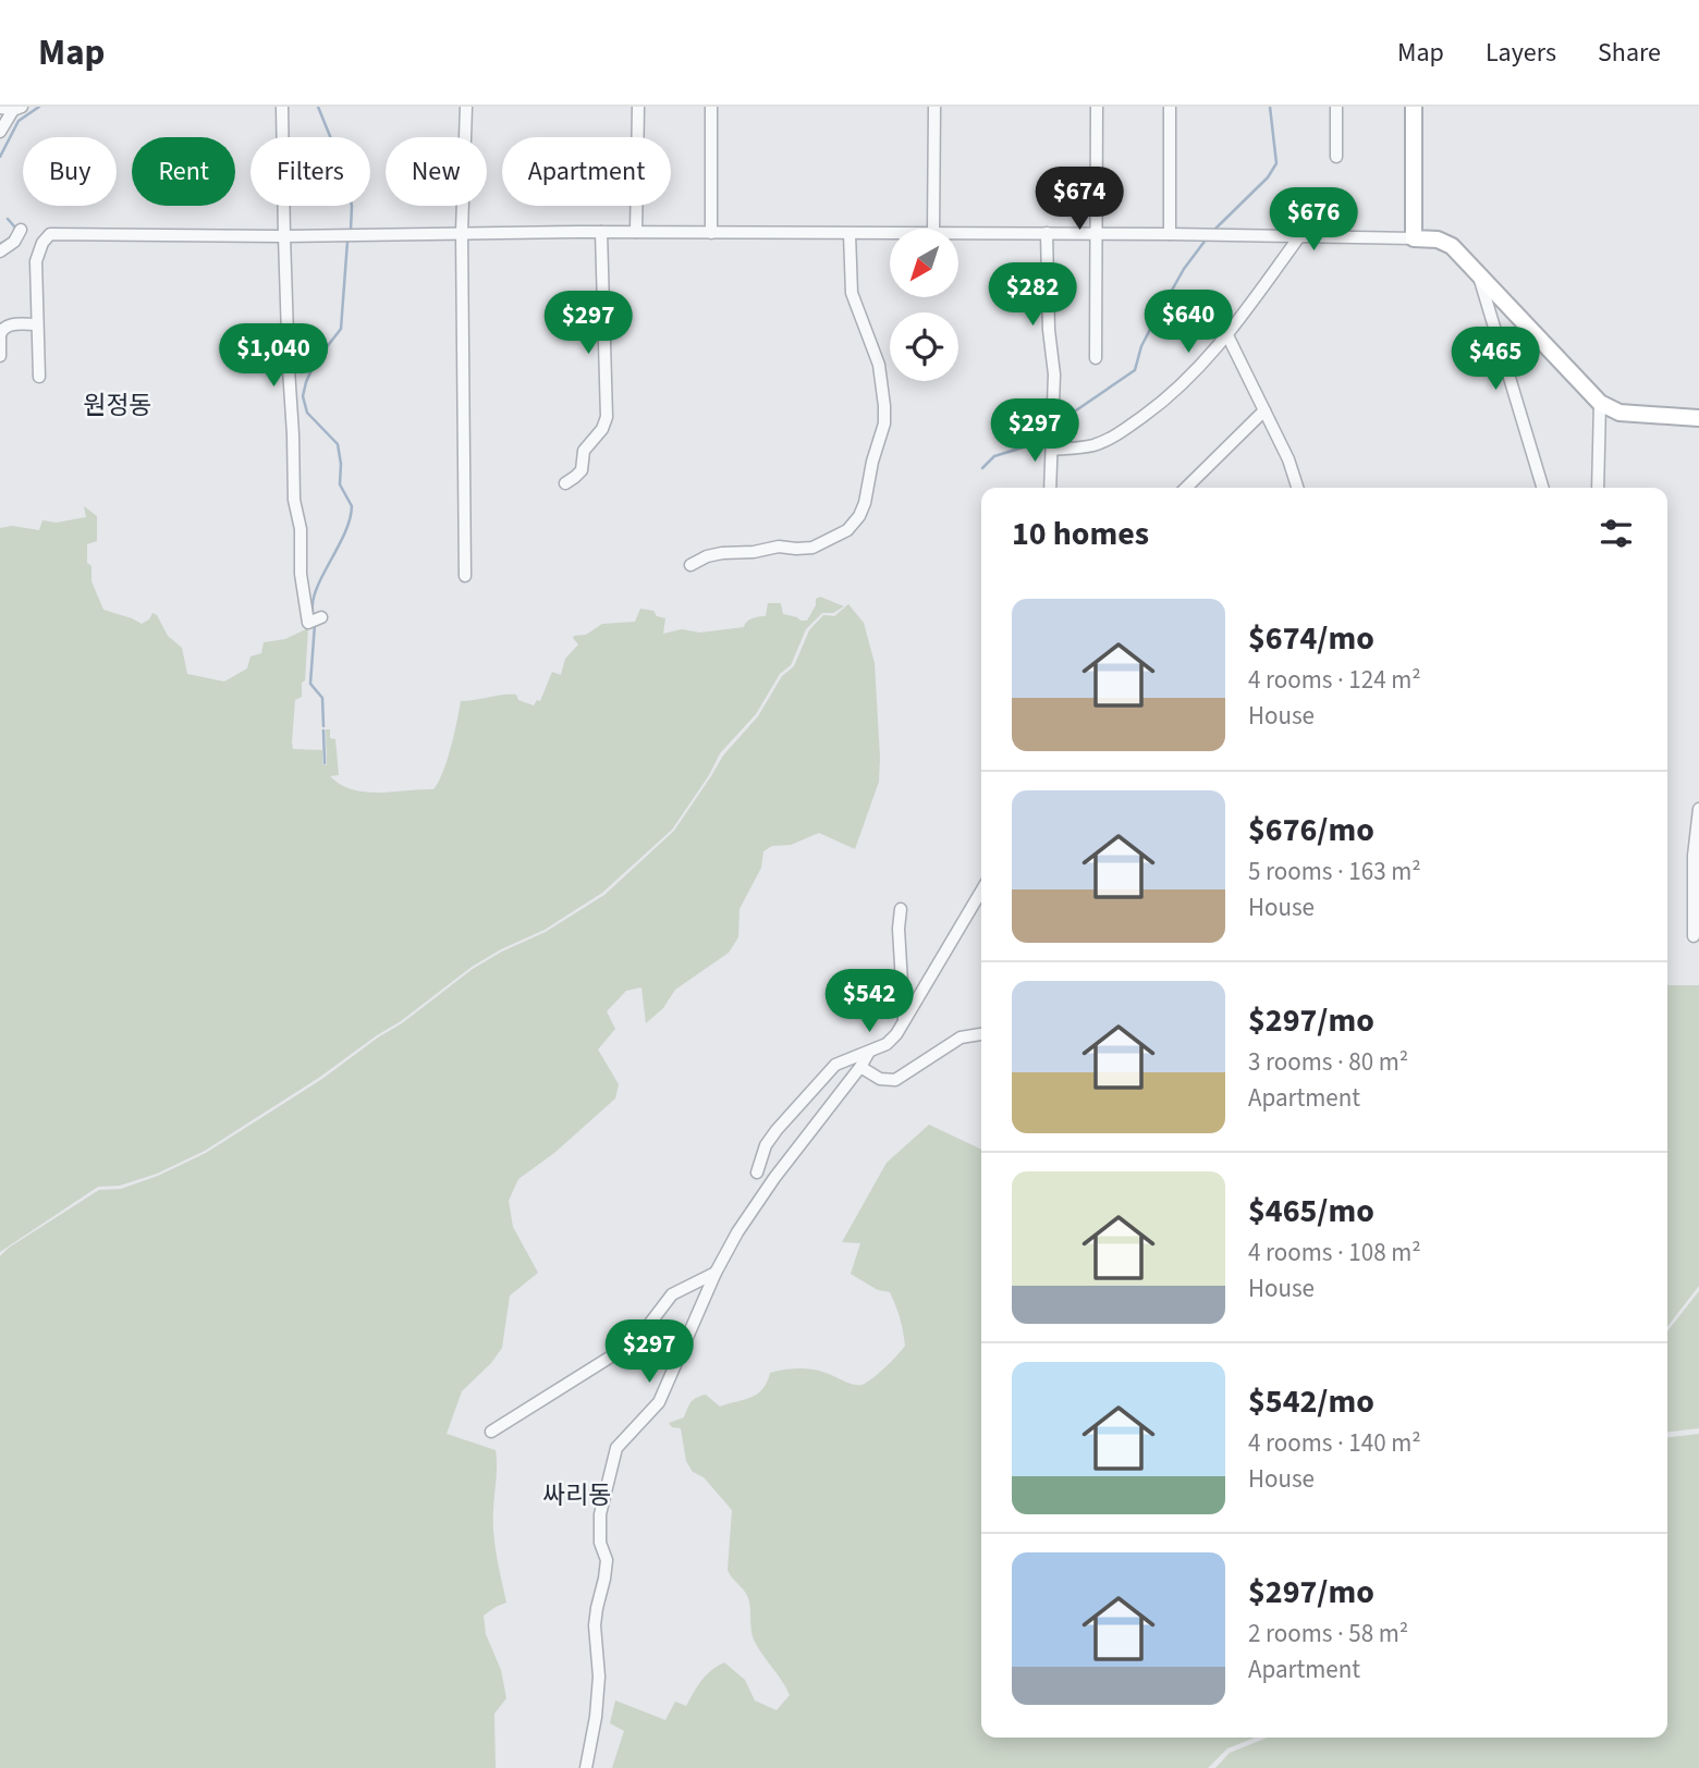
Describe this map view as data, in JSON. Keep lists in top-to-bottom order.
{
  "districts": ["원정동", "싸리동"],
  "north": "bottom left",
  "page": {
    "header": "Map",
    "nav": ["Map", "Layers", "Share"],
    "chip": [
      "Buy",
      "Rent",
      "Filters",
      "New",
      "Apartment"
    ],
    "price": [
      "$674",
      "$676",
      "$282",
      "$640",
      "$297",
      "$1,040",
      "$465",
      "$297",
      "$542",
      "$297"
    ],
    "heading": "10 homes",
    "list": [
      {
        "name": "$674/mo",
        "note": "4 rooms · 124 m² · House"
      },
      {
        "name": "$676/mo",
        "note": "5 rooms · 163 m² · House"
      },
      {
        "name": "$297/mo",
        "note": "3 rooms · 80 m² · Apartment"
      },
      {
        "name": "$465/mo",
        "note": "4 rooms · 108 m² · House"
      },
      {
        "name": "$542/mo",
        "note": "4 rooms · 140 m² · House"
      },
      {
        "name": "$297/mo",
        "note": "2 rooms · 58 m² · Apartment"
      }
    ]
  }
}
